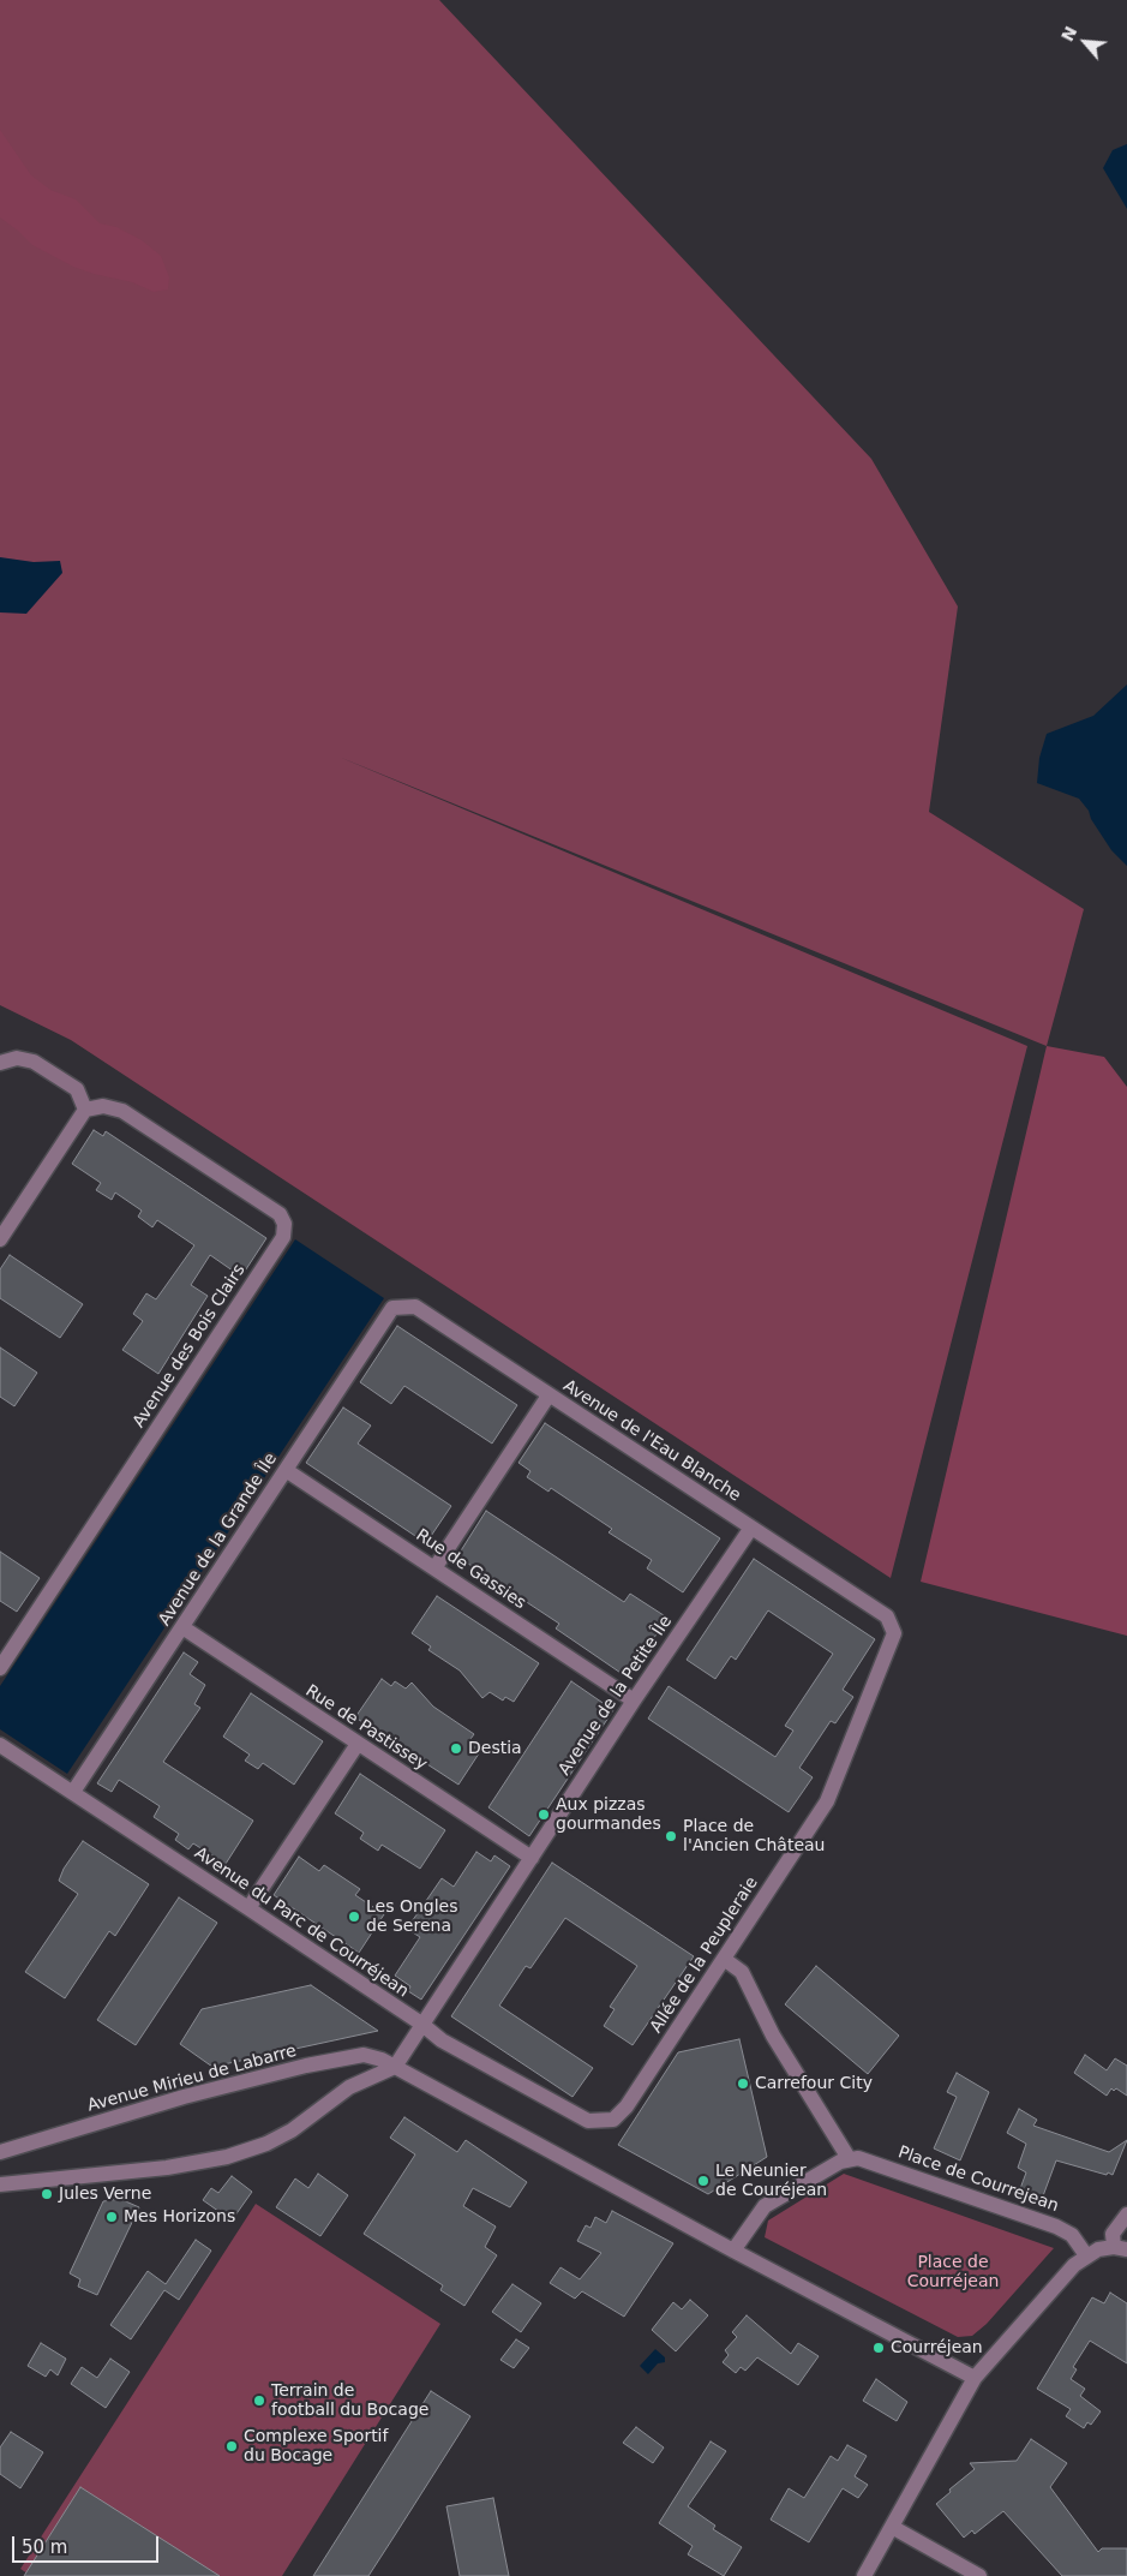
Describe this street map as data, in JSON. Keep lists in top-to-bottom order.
{
  "streets": {
    "street": [
      "Avenue des Bois Clairs",
      "Avenue de l'Eau Blanche",
      "Avenue de la Grande Île",
      "Rue de Gassies",
      "Avenue de la Petite Île",
      "Rue de Pastissey",
      "Avenue du Parc de Courréjean",
      "Allée de la Peupleraie",
      "Avenue Mirieu de Labarre",
      "Place de Courrejean"
    ]
  },
  "crossings": [
    ["Avenue de l'Eau Blanche", "Avenue de la Grande Île"],
    ["Avenue de l'Eau Blanche", "Avenue de la Petite Île"],
    ["Avenue de l'Eau Blanche", "Allée de la Peupleraie"],
    ["Avenue de la Grande Île", "Rue de Gassies"],
    ["Avenue de la Grande Île", "Rue de Pastissey"],
    ["Avenue de la Grande Île", "Avenue du Parc de Courréjean"],
    ["Rue de Gassies", "Avenue de la Petite Île"],
    ["Avenue de la Petite Île", "Rue de Pastissey"],
    ["Avenue de la Petite Île", "Avenue du Parc de Courréjean"],
    ["Avenue de la Petite Île", "Avenue Mirieu de Labarre"],
    ["Avenue du Parc de Courréjean", "Allée de la Peupleraie"]
  ],
  "parks": ["Place de Courréjean"],
  "places": [
    "Destia",
    "Aux pizzas gourmandes",
    "Place de l'Ancien Château",
    "Les Ongles de Serena",
    "Carrefour City",
    "Le Neunier de Couréjean",
    "Jules Verne",
    "Mes Horizons",
    "Courréjean",
    "Terrain de football du Bocage",
    "Complexe Sportif du Bocage"
  ],
  "scale_bar": "50 m",
  "north": "top left"
}
